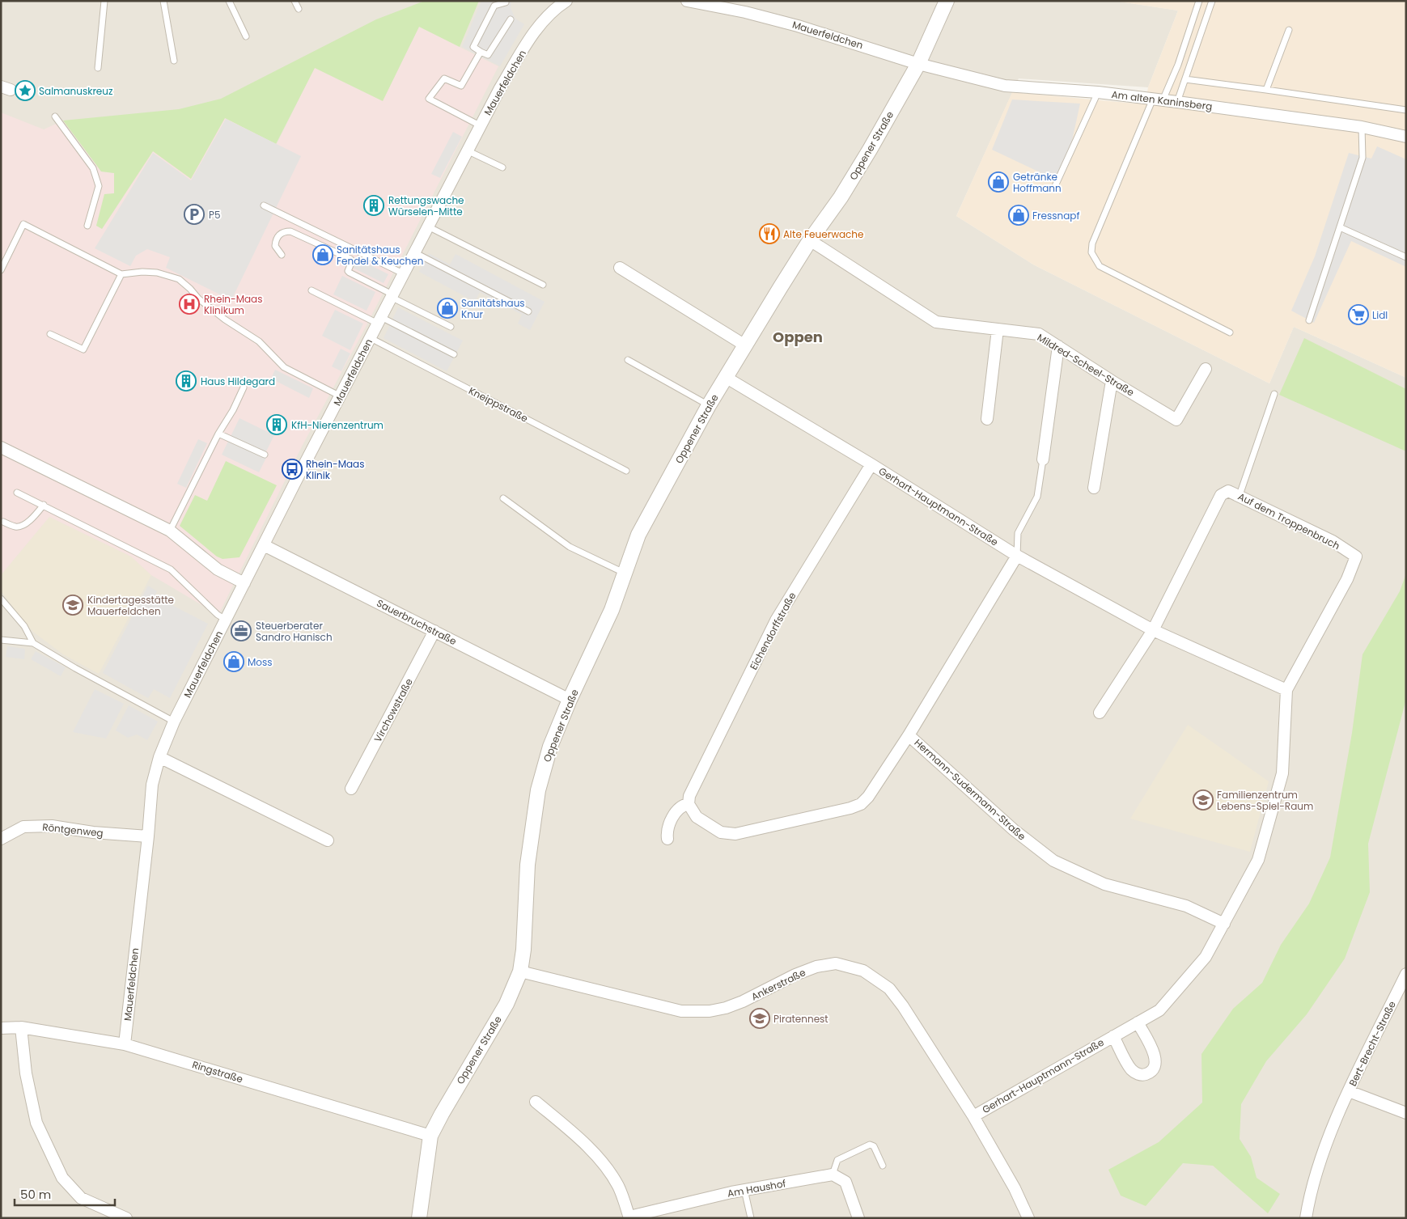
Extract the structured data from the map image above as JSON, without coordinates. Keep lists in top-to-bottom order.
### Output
{
  "streets": {
    "street": [
      "Mauerfeldchen",
      "Am alten Kaninsberg",
      "Oppener Straße",
      "Mildred-Scheel-Straße",
      "Gerhart-Hauptmann-Straße",
      "Auf dem Troppenbruch",
      "Sauerbruchstraße",
      "Eichendorffstraße",
      "Virchowstraße",
      "Hermann-Sudermann-Straße",
      "Röntgenweg",
      "Ankerstraße",
      "Bert-Brecht-Straße",
      "Ringstraße",
      "Am Haushof"
    ],
    "lane": ["Kneippstraße"]
  },
  "crossings": [
    ["Mauerfeldchen", "Am alten Kaninsberg"],
    ["Mauerfeldchen", "Oppener Straße"],
    ["Mauerfeldchen", "Kneippstraße"],
    ["Mauerfeldchen", "Sauerbruchstraße"],
    ["Mauerfeldchen", "Röntgenweg"],
    ["Mauerfeldchen", "Ringstraße"],
    ["Am alten Kaninsberg", "Oppener Straße"],
    ["Oppener Straße", "Mildred-Scheel-Straße"],
    ["Oppener Straße", "Gerhart-Hauptmann-Straße"],
    ["Oppener Straße", "Sauerbruchstraße"],
    ["Oppener Straße", "Ankerstraße"],
    ["Oppener Straße", "Ringstraße"],
    ["Gerhart-Hauptmann-Straße", "Auf dem Troppenbruch"],
    ["Gerhart-Hauptmann-Straße", "Eichendorffstraße"],
    ["Gerhart-Hauptmann-Straße", "Hermann-Sudermann-Straße"],
    ["Gerhart-Hauptmann-Straße", "Ankerstraße"],
    ["Sauerbruchstraße", "Virchowstraße"]
  ],
  "districts": ["Oppen"],
  "places": {
    "place": ["Salmanuskreuz"],
    "shop": [
      "Getränke Hoffmann",
      "Fressnapf",
      "Sanitätshaus Fendel & Keuchen",
      "Sanitätshaus Knur",
      "Moss"
    ],
    "building": ["Rettungswache Würselen-Mitte", "Haus Hildegard", "KfH-Nierenzentrum"],
    "parking": ["P5"],
    "restaurant": ["Alte Feuerwache"],
    "hospital": ["Rhein-Maas Klinikum"],
    "supermarket": ["Lidl"],
    "bus stop": ["Rhein-Maas Klinik"],
    "school or university": ["Kindertagesstätte Mauerfeldchen", "Familienzentrum Lebens-Spiel-Raum", "Piratennest"],
    "office": ["Steuerberater Sandro Hanisch"]
  },
  "scale_bar": "50 m"
}
